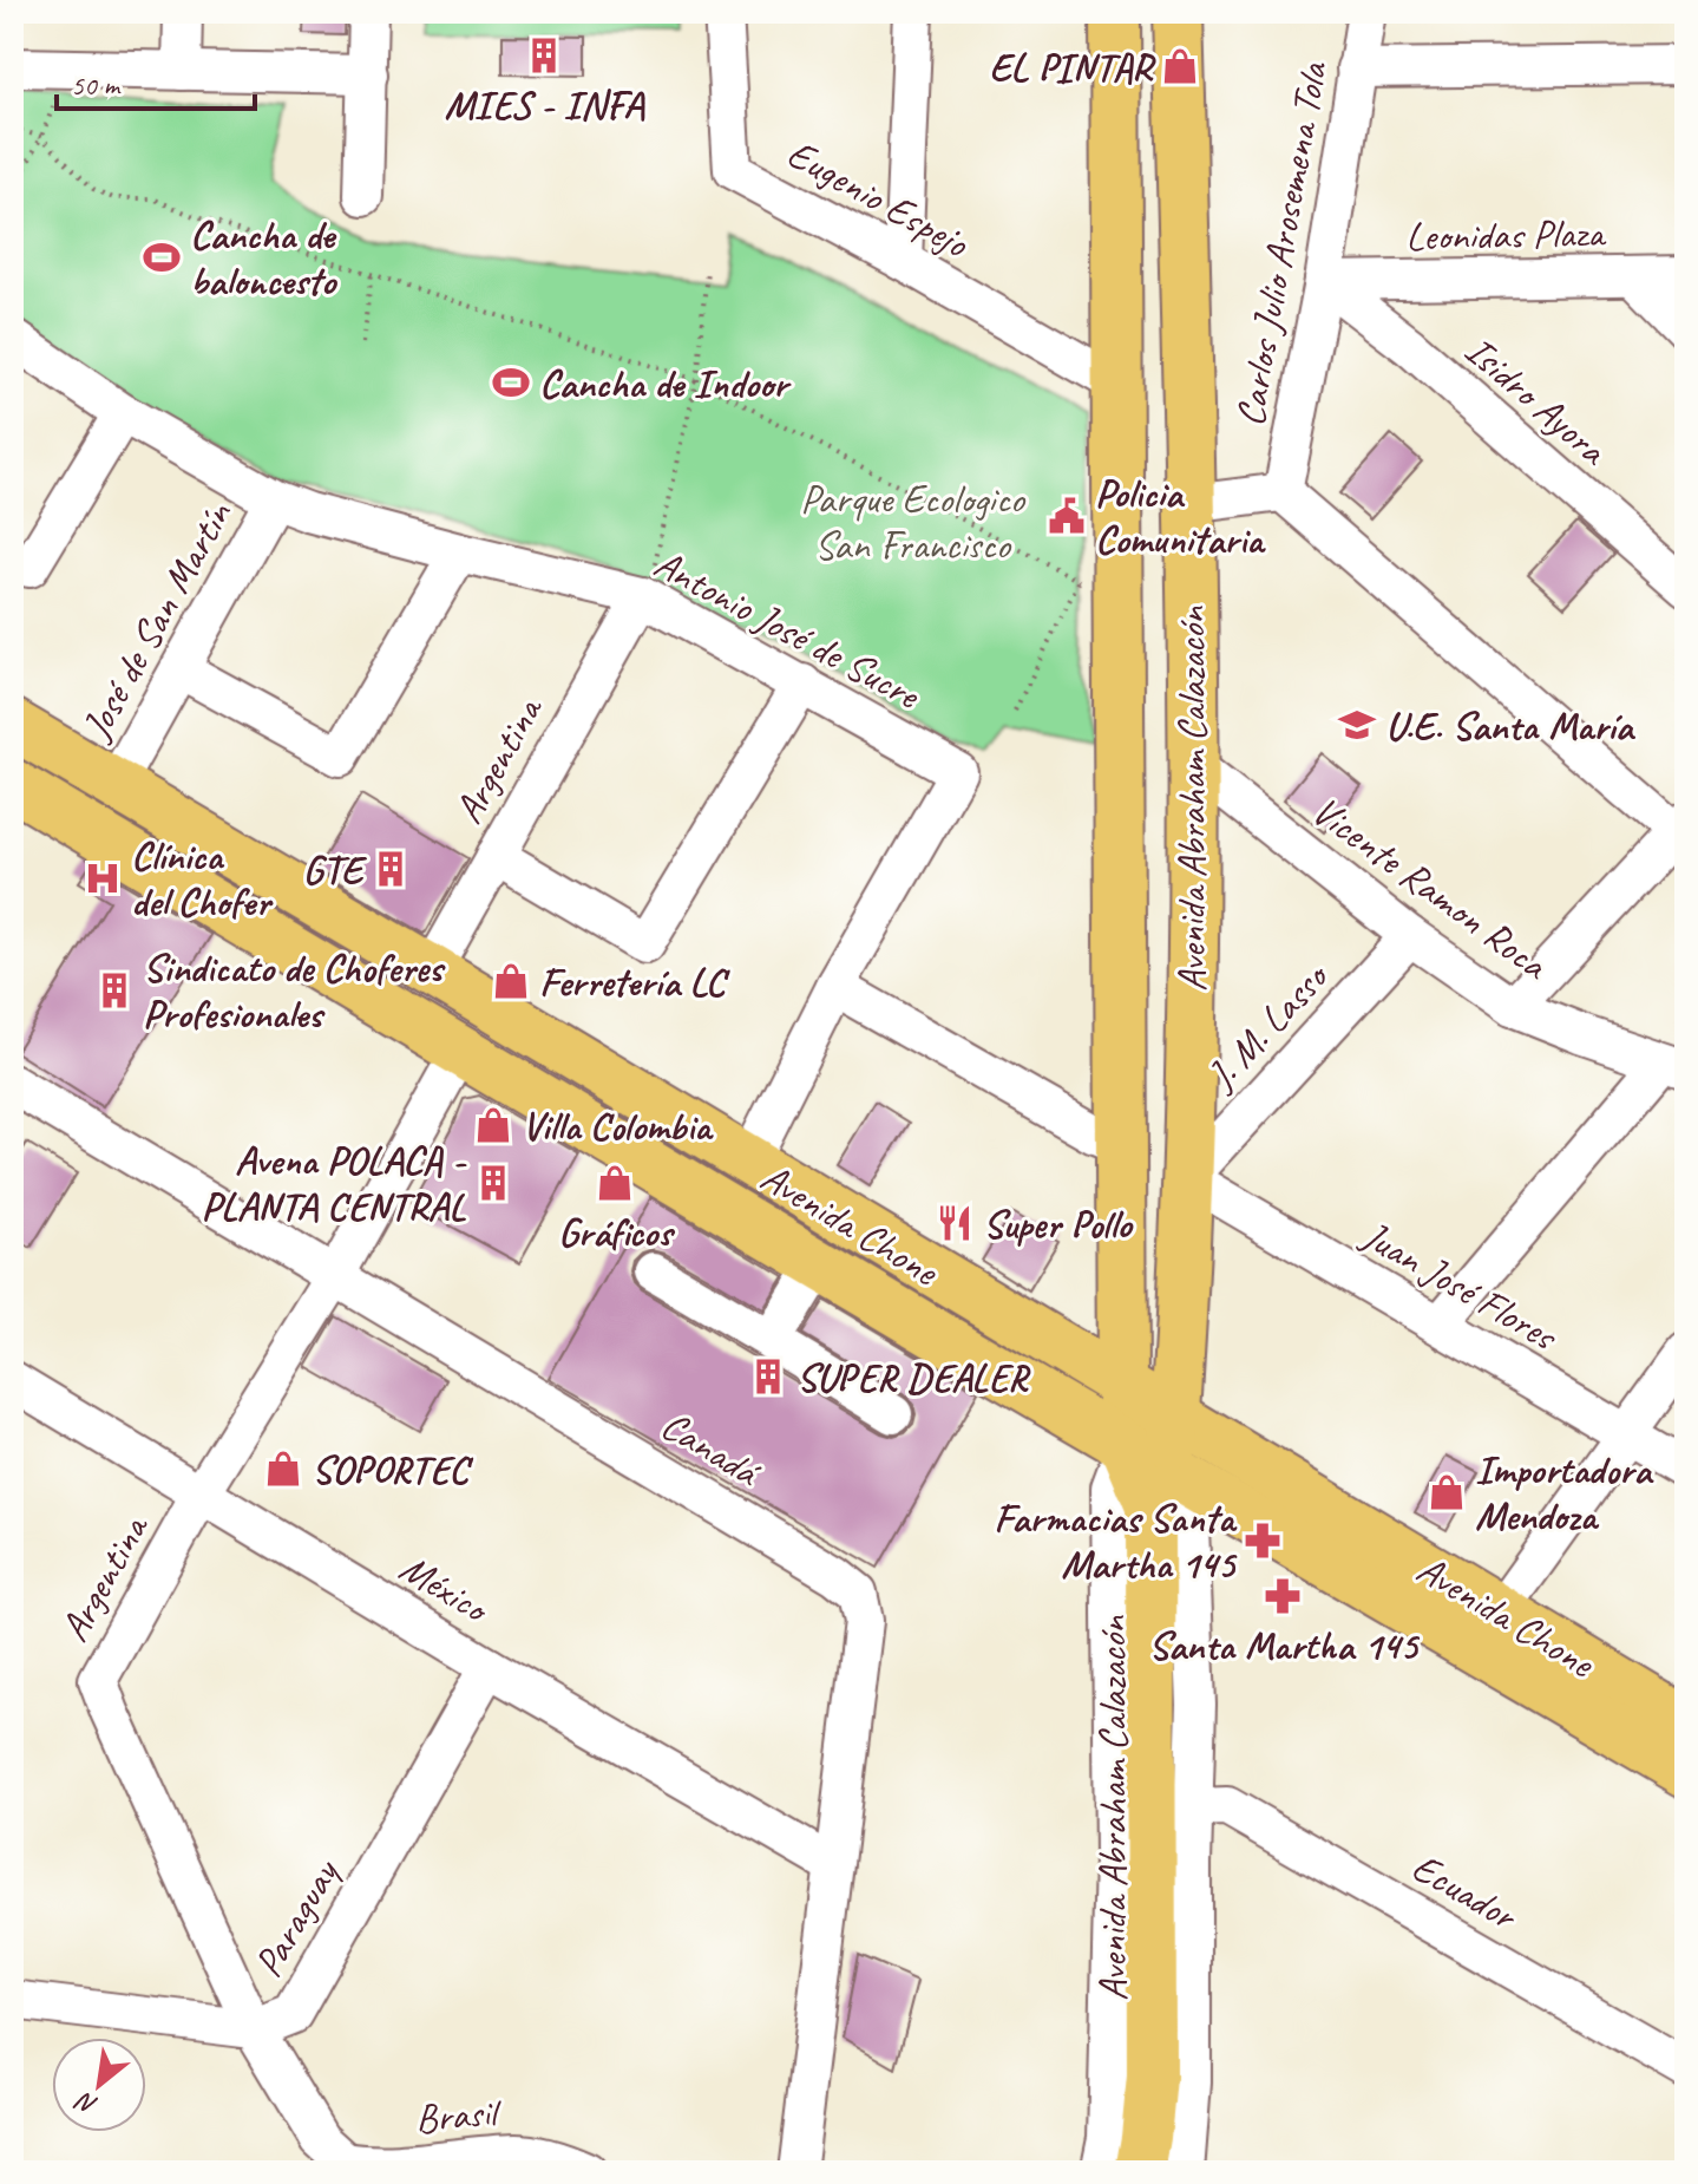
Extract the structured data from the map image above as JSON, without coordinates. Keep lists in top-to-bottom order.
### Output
{
  "streets": {
    "main road": ["Avenida Abraham Calazacón", "Avenida Chone"],
    "street": [
      "Eugenio Espejo",
      "Leonidas Plaza",
      "Carlos Julio Arosemena Tola",
      "Isidro Ayora",
      "José de San Martín",
      "Antonio José de Sucre",
      "Argentina",
      "Vicente Ramon Roca",
      "J. M. Lasso",
      "Juan José Flores",
      "Canadá",
      "México",
      "Ecuador",
      "Paraguay",
      "Brasil"
    ]
  },
  "crossings": [
    ["Eugenio Espejo", "Avenida Abraham Calazacón"],
    ["Leonidas Plaza", "Carlos Julio Arosemena Tola"],
    ["Leonidas Plaza", "Isidro Ayora"],
    ["Carlos Julio Arosemena Tola", "Isidro Ayora"],
    ["José de San Martín", "Antonio José de Sucre"],
    ["José de San Martín", "Avenida Chone"],
    ["Antonio José de Sucre", "Argentina"],
    ["Antonio José de Sucre", "Avenida Chone"],
    ["Argentina", "Avenida Chone"],
    ["Argentina", "Canadá"],
    ["Argentina", "México"],
    ["Argentina", "Paraguay"],
    ["Argentina", "Brasil"],
    ["Avenida Abraham Calazacón", "Vicente Ramon Roca"],
    ["Avenida Abraham Calazacón", "J. M. Lasso"],
    ["Avenida Abraham Calazacón", "Avenida Chone"],
    ["Avenida Abraham Calazacón", "Juan José Flores"],
    ["Avenida Abraham Calazacón", "Ecuador"],
    ["Vicente Ramon Roca", "J. M. Lasso"],
    ["J. M. Lasso", "Juan José Flores"],
    ["Canadá", "México"],
    ["México", "Paraguay"]
  ],
  "parks": ["Parque Ecologico San Francisco"],
  "places": {
    "building": [
      "MIES - INFA",
      "GTE",
      "Sindicato de Choferes Profesionales",
      "Avena POLACA - PLANTA CENTRAL",
      "SUPER DEALER"
    ],
    "shop": [
      "EL PINTAR",
      "Ferretería LC",
      "Villa Colombia",
      "Gráficos",
      "SOPORTEC",
      "Importadora Mendoza"
    ],
    "sports": ["Cancha de baloncesto", "Cancha de Indoor"],
    "public building": ["Policia Comunitaria"],
    "school or university": ["U.E. Santa María"],
    "hospital": ["Clínica del Chofer"],
    "restaurant": ["Super Pollo"],
    "pharmacy": ["Farmacias Santa Martha 145", "Santa Martha 145"]
  },
  "scale_bar": "50 m",
  "north": "bottom left"
}
